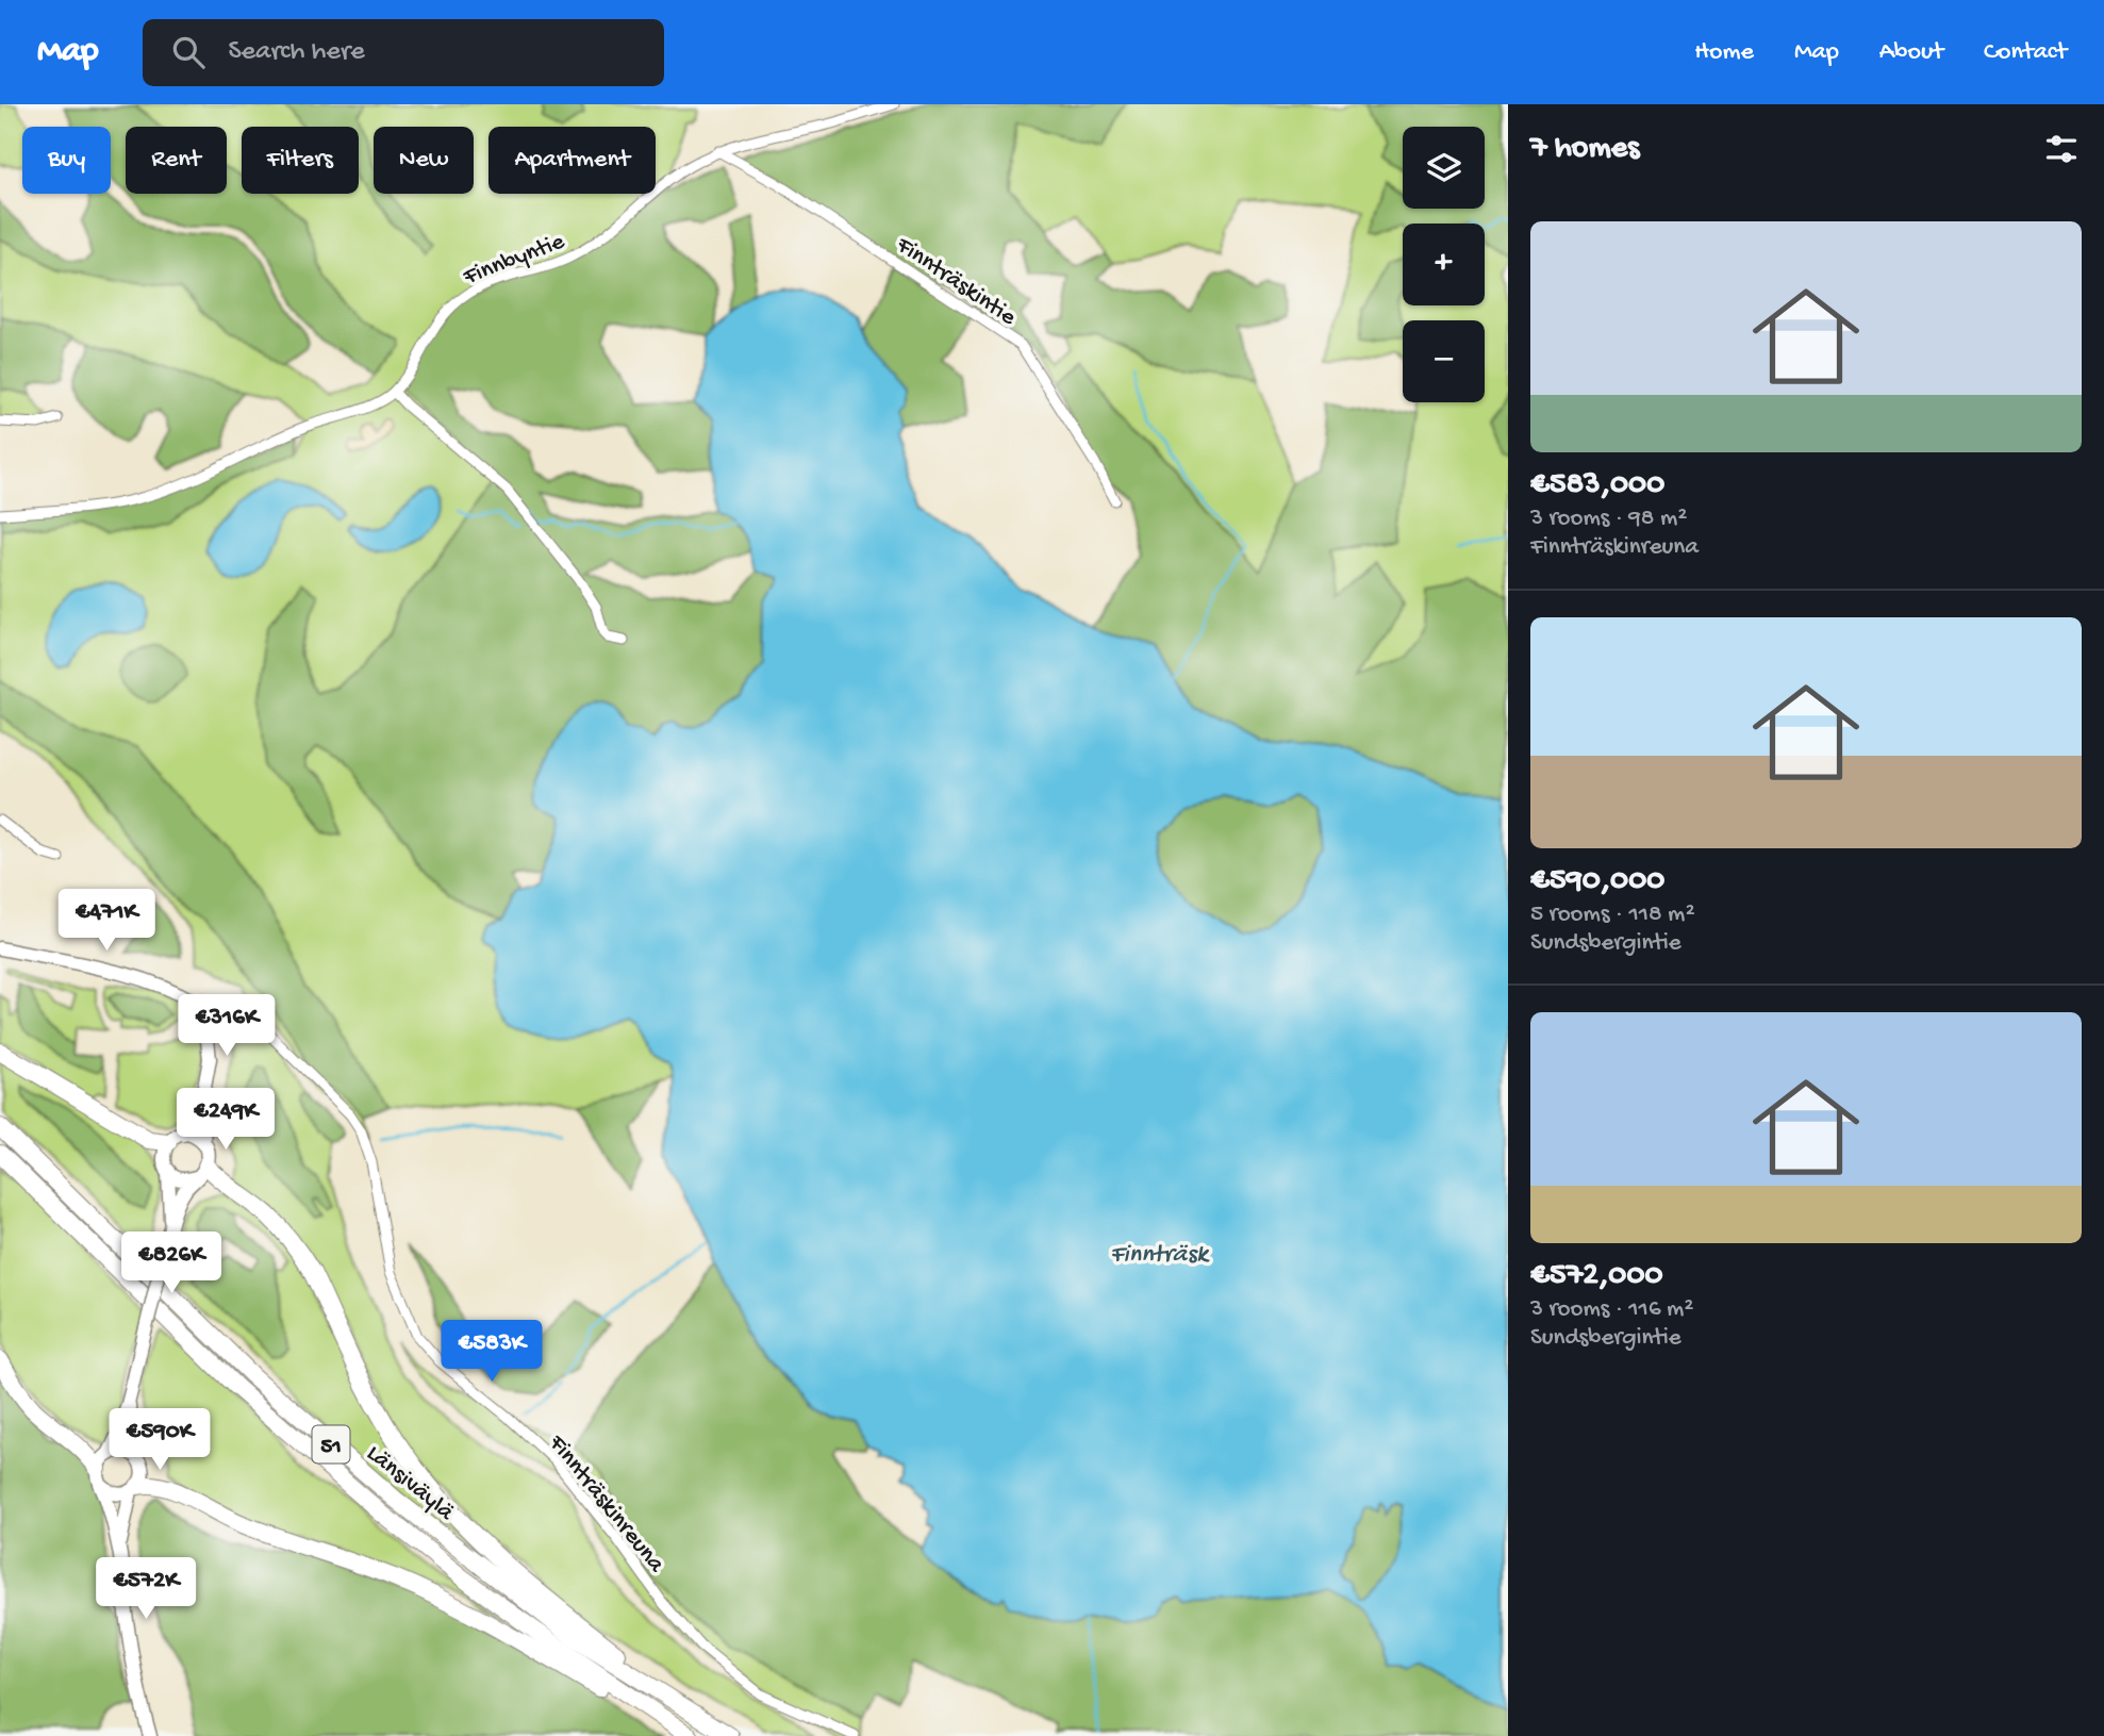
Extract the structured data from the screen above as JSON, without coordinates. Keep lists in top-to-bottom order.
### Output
{
  "streets": {
    "highway": ["51", "Länsiväylä"],
    "street": ["Finnbyntie", "Finnträskintie", "Finnträskinreuna"]
  },
  "crossings": [
    ["Finnbyntie", "Finnträskintie"]
  ],
  "water": ["Finnträsk"],
  "page": {
    "header": "Map",
    "search": "Search here",
    "nav": [
      "Home",
      "Map",
      "About",
      "Contact"
    ],
    "heading": "7 homes",
    "map_buttons": ["+", "−"],
    "chip": [
      "Buy",
      "Rent",
      "Filters",
      "New",
      "Apartment"
    ],
    "list": [
      {
        "name": "€583,000",
        "note": "3 rooms · 98 m² · Finnträskinreuna"
      },
      {
        "name": "€590,000",
        "note": "5 rooms · 118 m² · Sundsbergintie"
      },
      {
        "name": "€572,000",
        "note": "3 rooms · 116 m² · Sundsbergintie"
      }
    ],
    "price": [
      "€471K",
      "€316K",
      "€249K",
      "€826K",
      "€583K",
      "€590K",
      "€572K"
    ]
  }
}
